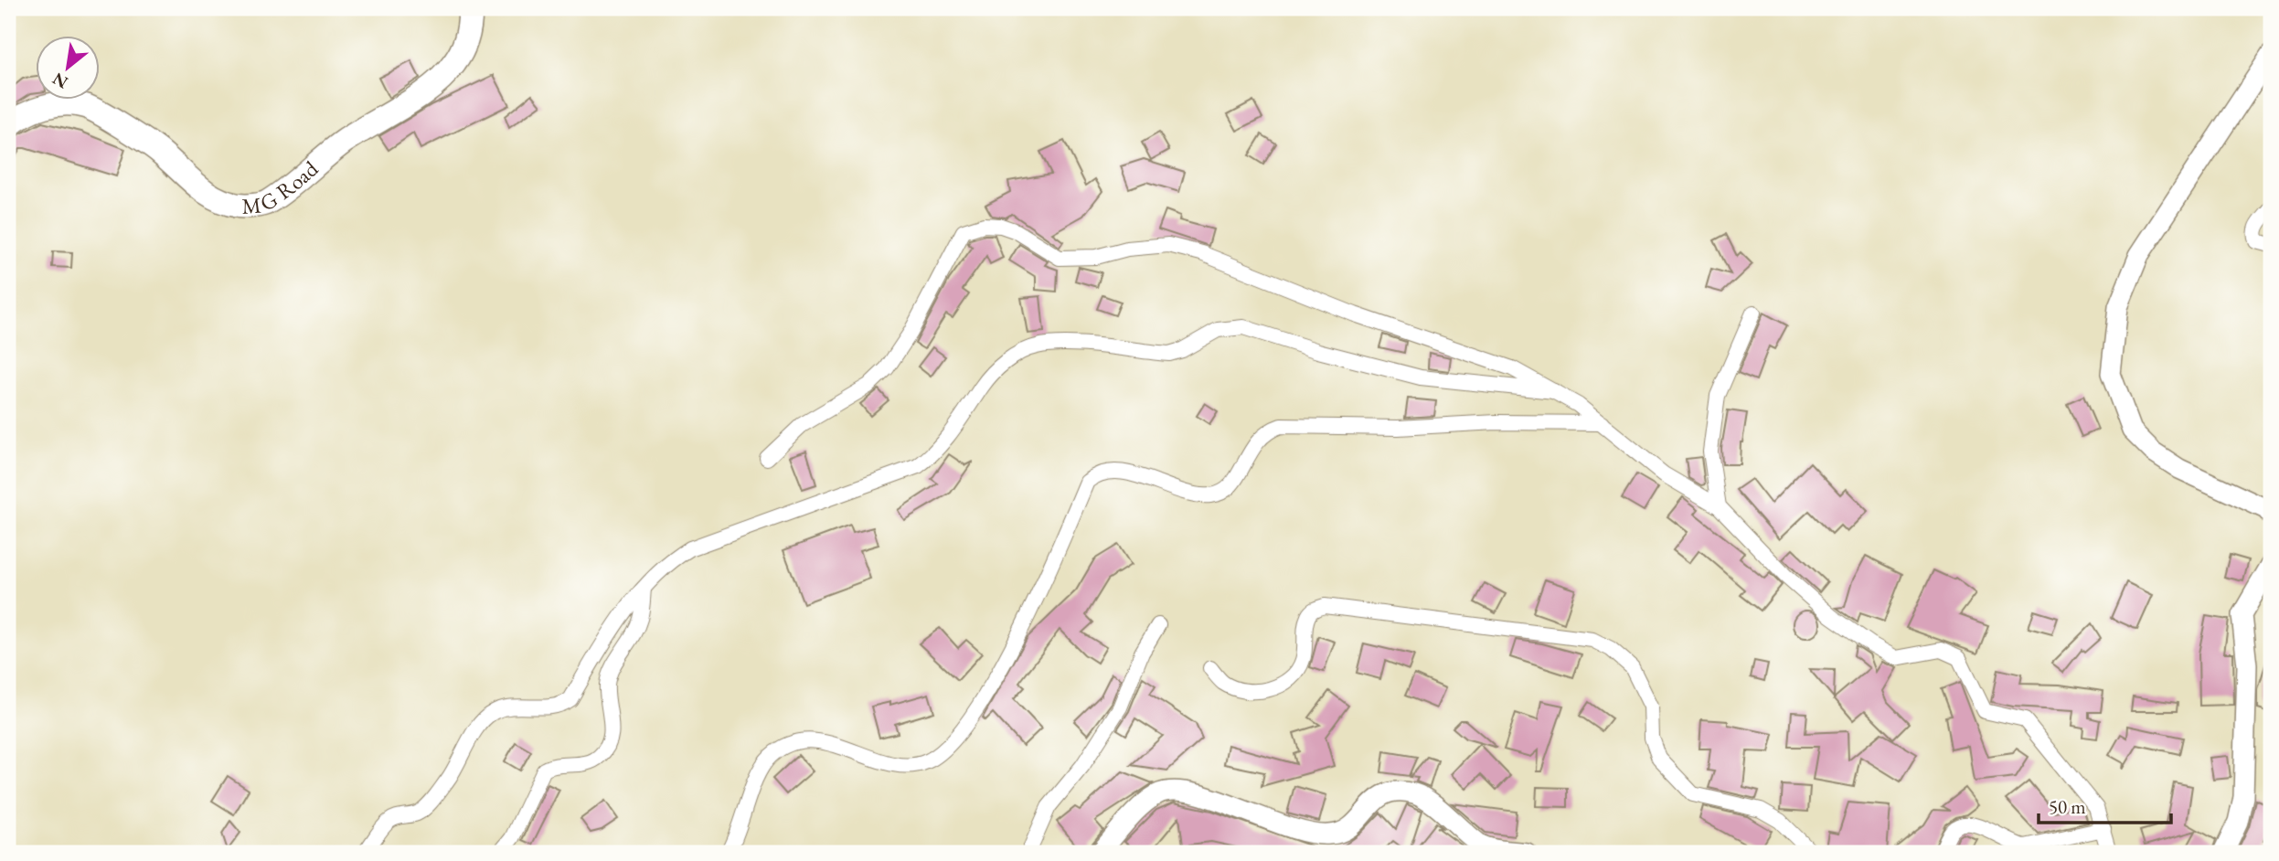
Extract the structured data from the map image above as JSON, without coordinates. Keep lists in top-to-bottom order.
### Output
{
  "streets": {
    "main road": ["MG Road"]
  },
  "scale_bar": "50 m",
  "north": "bottom left"
}
